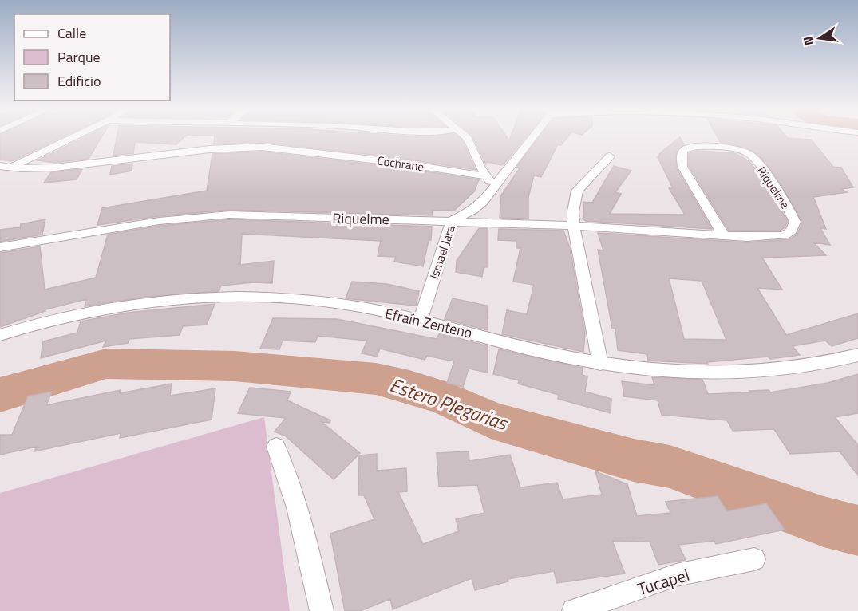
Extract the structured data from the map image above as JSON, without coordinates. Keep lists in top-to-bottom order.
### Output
{
  "streets": {
    "street": [
      "Cochrane",
      "Riquelme",
      "Ismael Jara",
      "Efraín Zenteno",
      "Tucapel"
    ]
  },
  "crossings": [
    ["Riquelme", "Ismael Jara"],
    ["Ismael Jara", "Efraín Zenteno"]
  ],
  "water": ["Estero Plegarias"],
  "legend": ["Calle", "Parque", "Edificio"],
  "north": "left"
}
